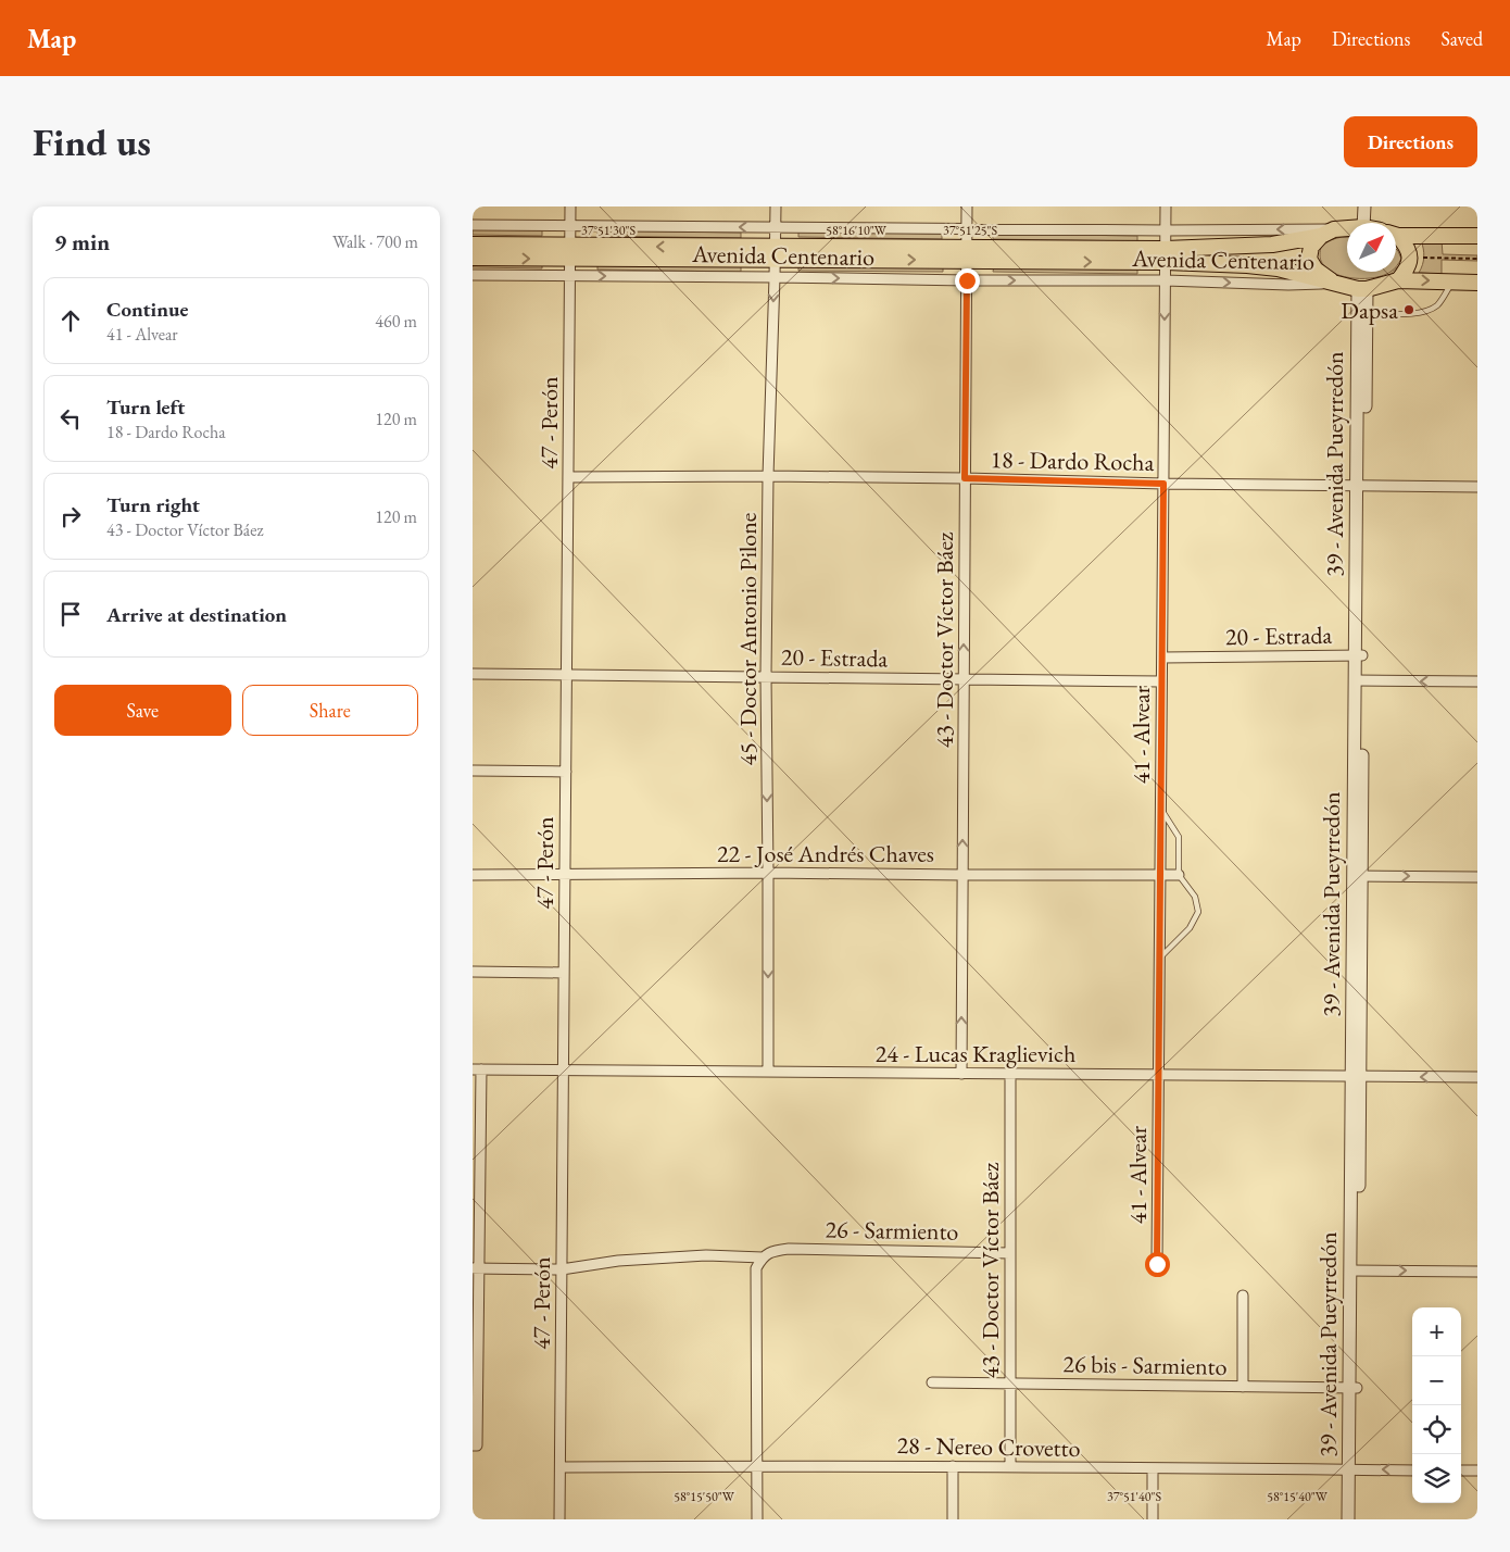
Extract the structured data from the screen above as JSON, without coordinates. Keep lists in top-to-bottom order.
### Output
{
  "streets": {
    "main road": ["Avenida Centenario"],
    "street": [
      "47 - Perón",
      "18 - Dardo Rocha",
      "39 - Avenida Pueyrredón",
      "20 - Estrada",
      "45 - Doctor Antonio Pilone",
      "43 - Doctor Víctor Báez",
      "41 - Alvear",
      "22 - José Andrés Chaves",
      "24 - Lucas Kraglievich",
      "26 - Sarmiento",
      "26 bis - Sarmiento",
      "28 - Nereo Crovetto"
    ]
  },
  "crossings": [
    ["Avenida Centenario", "47 - Perón"],
    ["Avenida Centenario", "45 - Doctor Antonio Pilone"],
    ["Avenida Centenario", "43 - Doctor Víctor Báez"],
    ["Avenida Centenario", "41 - Alvear"],
    ["47 - Perón", "18 - Dardo Rocha"],
    ["47 - Perón", "20 - Estrada"],
    ["47 - Perón", "22 - José Andrés Chaves"],
    ["47 - Perón", "24 - Lucas Kraglievich"],
    ["47 - Perón", "28 - Nereo Crovetto"],
    ["18 - Dardo Rocha", "39 - Avenida Pueyrredón"],
    ["18 - Dardo Rocha", "45 - Doctor Antonio Pilone"],
    ["18 - Dardo Rocha", "43 - Doctor Víctor Báez"],
    ["18 - Dardo Rocha", "41 - Alvear"],
    ["39 - Avenida Pueyrredón", "20 - Estrada"],
    ["39 - Avenida Pueyrredón", "24 - Lucas Kraglievich"],
    ["39 - Avenida Pueyrredón", "26 bis - Sarmiento"],
    ["39 - Avenida Pueyrredón", "28 - Nereo Crovetto"],
    ["20 - Estrada", "45 - Doctor Antonio Pilone"],
    ["20 - Estrada", "43 - Doctor Víctor Báez"],
    ["20 - Estrada", "41 - Alvear"],
    ["45 - Doctor Antonio Pilone", "22 - José Andrés Chaves"],
    ["45 - Doctor Antonio Pilone", "24 - Lucas Kraglievich"],
    ["43 - Doctor Víctor Báez", "22 - José Andrés Chaves"],
    ["43 - Doctor Víctor Báez", "24 - Lucas Kraglievich"],
    ["43 - Doctor Víctor Báez", "26 - Sarmiento"],
    ["43 - Doctor Víctor Báez", "26 bis - Sarmiento"],
    ["43 - Doctor Víctor Báez", "28 - Nereo Crovetto"],
    ["41 - Alvear", "22 - José Andrés Chaves"],
    ["41 - Alvear", "24 - Lucas Kraglievich"]
  ],
  "one_way": ["45 - Doctor Antonio Pilone", "43 - Doctor Víctor Báez"],
  "places": ["Dapsa"],
  "north": "top right",
  "page": {
    "header": "Map",
    "nav": ["Map", "Directions", "Saved"],
    "buttons": [
      "Directions",
      ["Save", "Share"]
    ],
    "title": "Find us",
    "heading": ["9 min", "Walk · 700 m"],
    "list": [
      ["Continue", "41 - Alvear", "460 m"],
      ["Turn left", "18 - Dardo Rocha", "120 m"],
      ["Turn right", "43 - Doctor Víctor Báez", "120 m"],
      "Arrive at destination"
    ],
    "map_buttons": ["+", "−"]
  },
  "coordinates": [
    "58°16'10\"W",
    "37°51'30\"S",
    "37°51'25\"S",
    "37°51'40\"S",
    "58°15'50\"W",
    "58°15'40\"W"
  ]
}
